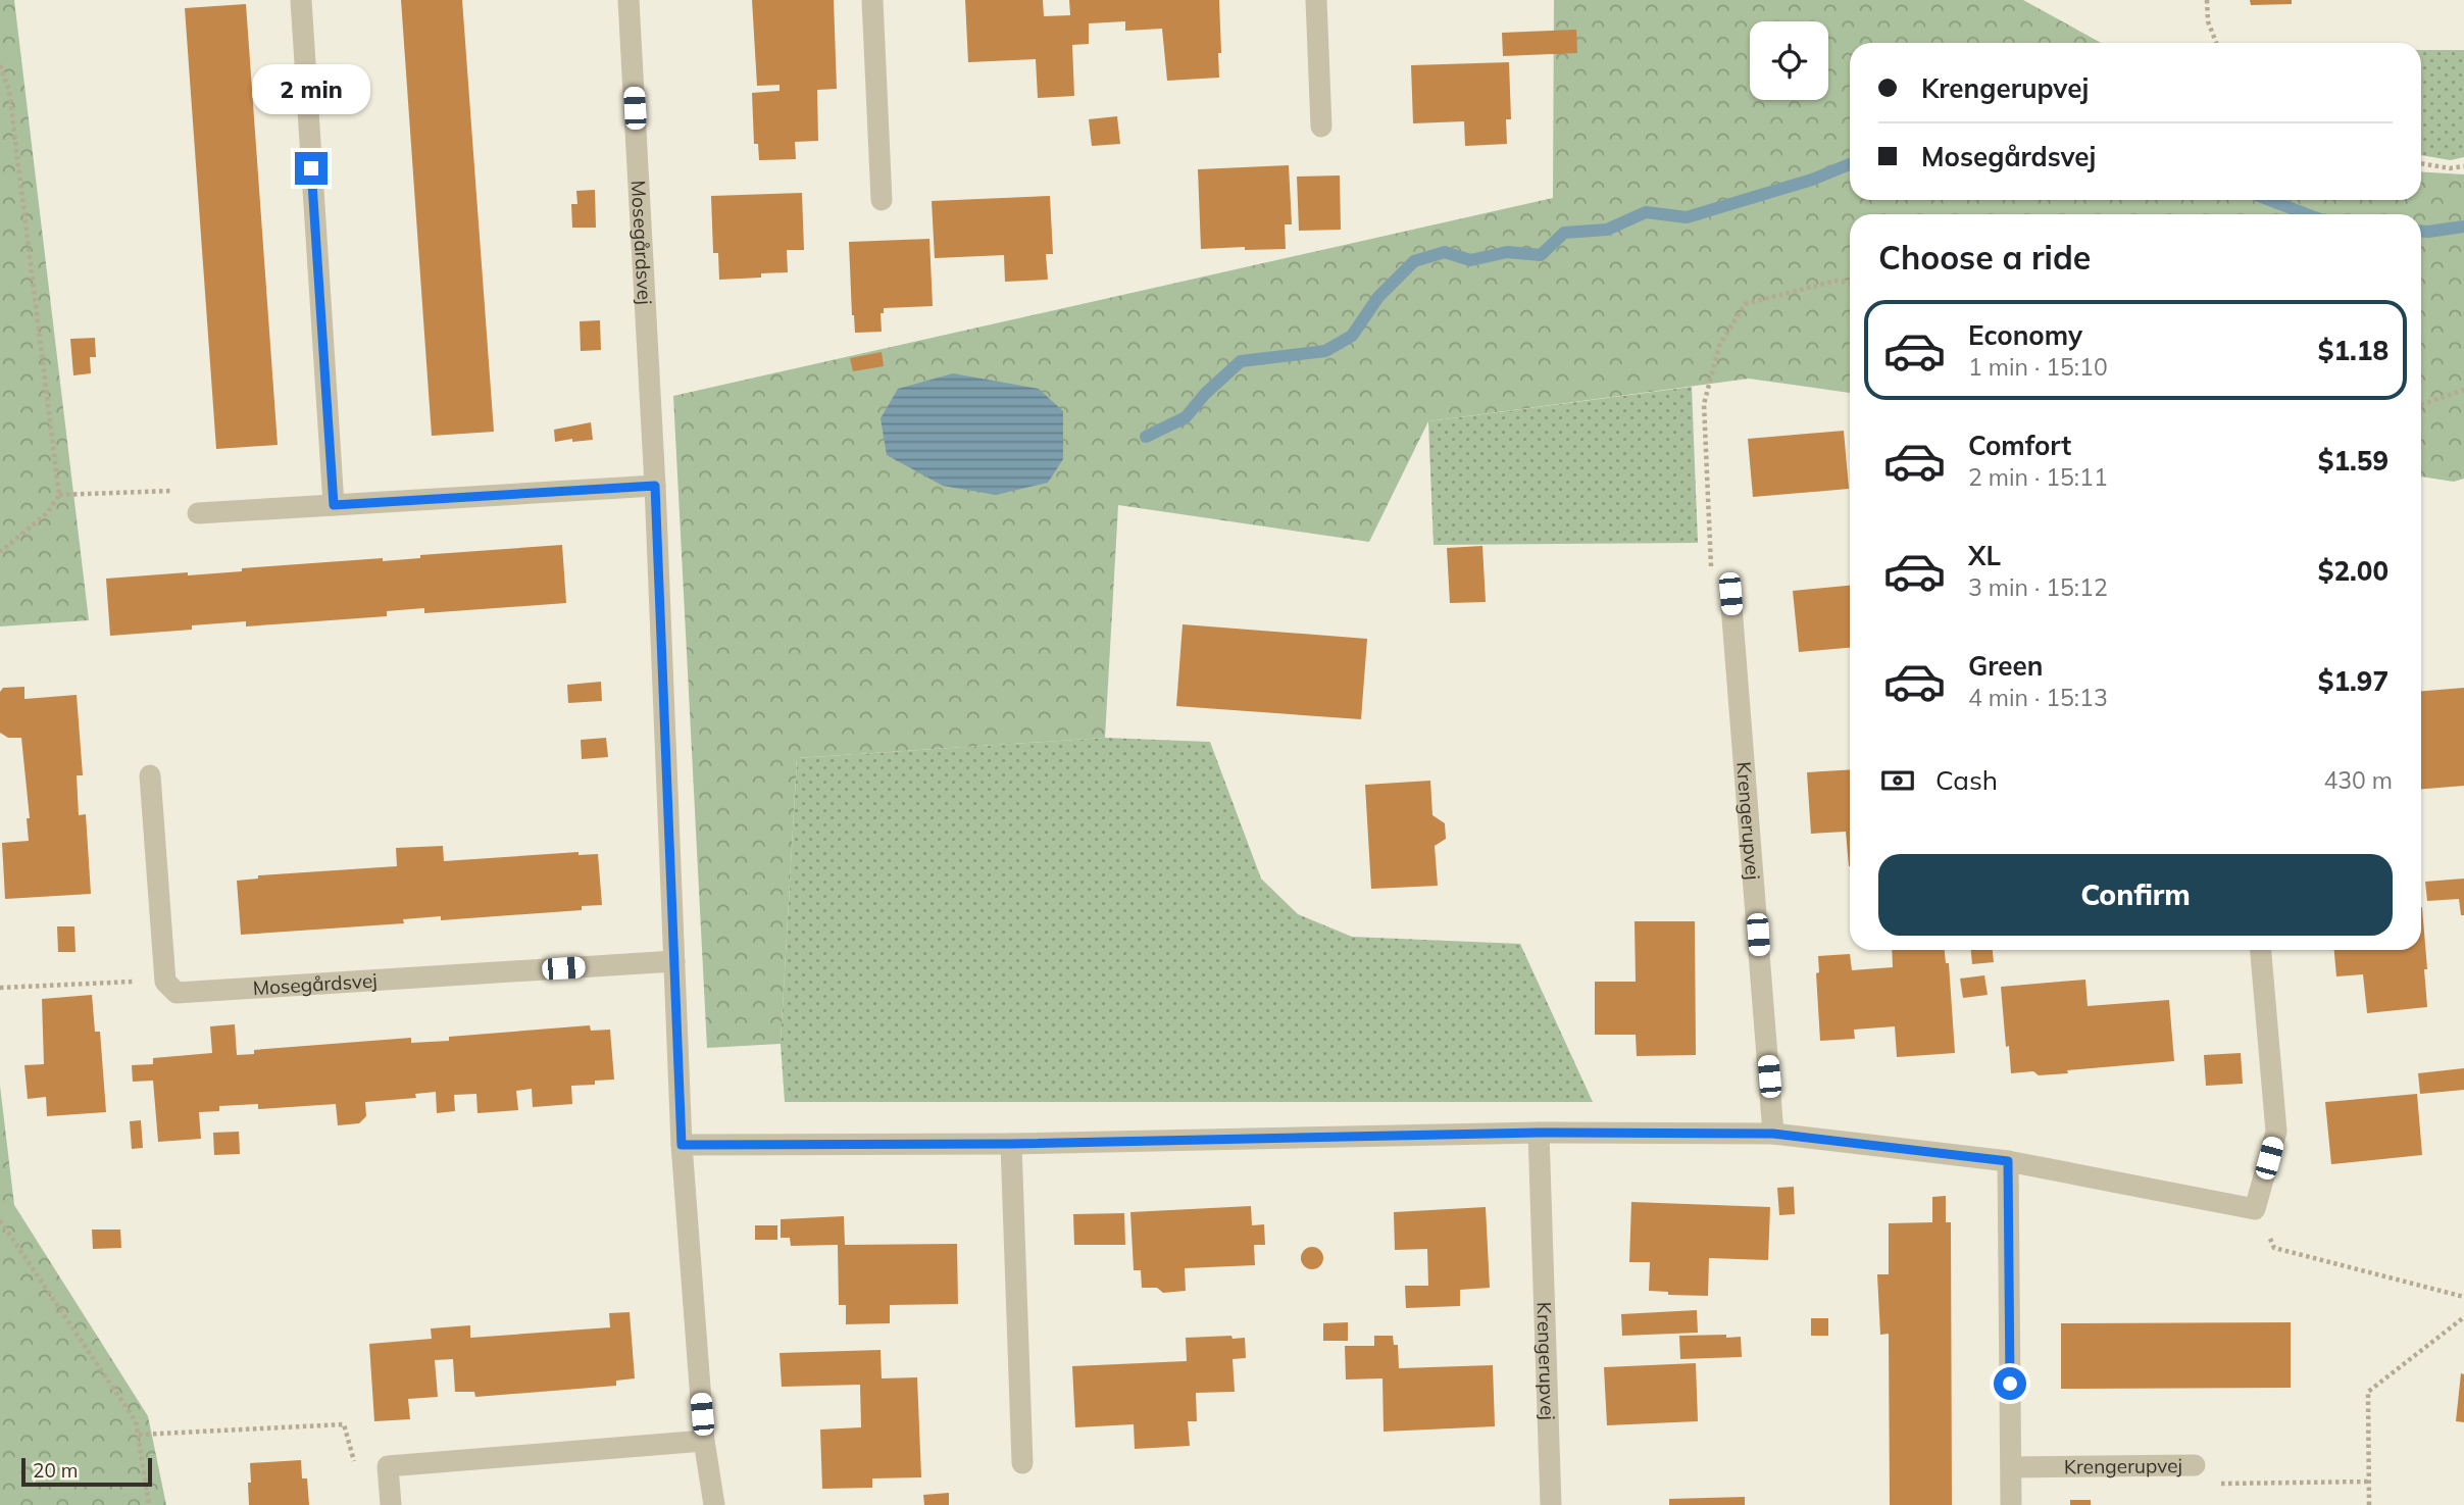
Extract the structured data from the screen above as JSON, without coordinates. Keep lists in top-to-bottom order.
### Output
{
  "streets": {
    "street": ["Mosegårdsvej", "Krengerupvej"]
  },
  "scale_bar": "20 m",
  "page": {
    "banner": ["Krengerupvej", "Mosegårdsvej"],
    "bubble": "2 min",
    "heading": "Choose a ride",
    "list": [
      {
        "name": "Economy",
        "note": "1 min · 15:10",
        "value": "$1.18"
      },
      {
        "name": "Comfort",
        "note": "2 min · 15:11",
        "value": "$1.59"
      },
      {
        "name": "XL",
        "note": "3 min · 15:12",
        "value": "$2.00"
      },
      {
        "name": "Green",
        "note": "4 min · 15:13",
        "value": "$1.97"
      }
    ],
    "pay": ["Cash", "430 m"],
    "buttons": "Confirm",
    "scale": "20 m"
  }
}
